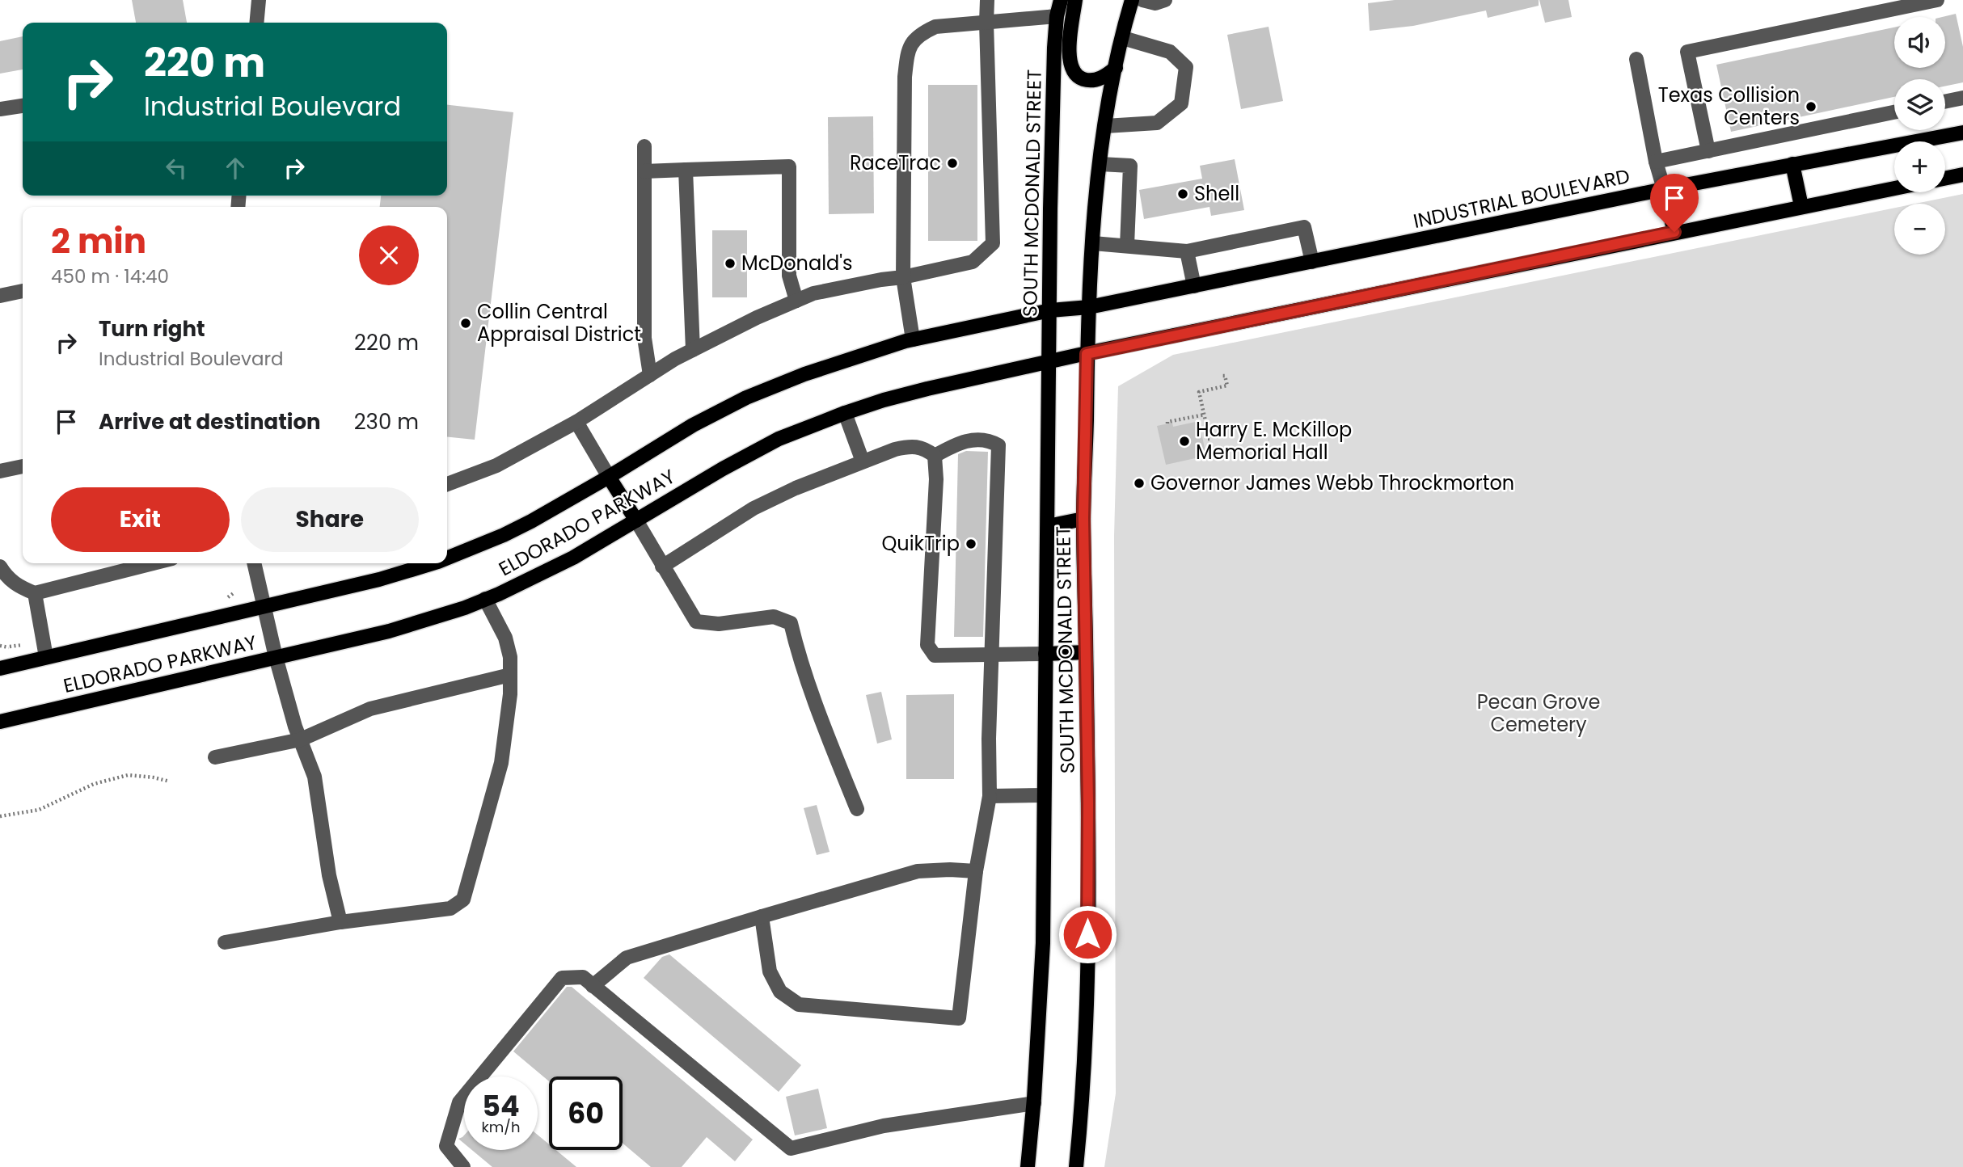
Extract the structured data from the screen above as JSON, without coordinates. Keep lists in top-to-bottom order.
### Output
{
  "streets": {
    "main road": ["SOUTH MCDONALD STREET", "INDUSTRIAL BOULEVARD", "ELDORADO PARKWAY"]
  },
  "crossings": [
    ["SOUTH MCDONALD STREET", "INDUSTRIAL BOULEVARD"],
    ["SOUTH MCDONALD STREET", "ELDORADO PARKWAY"],
    ["INDUSTRIAL BOULEVARD", "ELDORADO PARKWAY"]
  ],
  "parks": ["Pecan Grove Cemetery"],
  "places": [
    "Texas Collision Centers",
    "RaceTrac",
    "Shell",
    "McDonald's",
    "Collin Central Appraisal District",
    "Harry E. McKillop Memorial Hall",
    "Governor James Webb Throckmorton",
    "QuikTrip"
  ],
  "page": {
    "map_buttons": ["+", "−"],
    "turn": ["220 m", "Industrial Boulevard"],
    "heading": ["2 min", "450 m · 14:40"],
    "list": [
      {
        "name": "Turn right",
        "note": "Industrial Boulevard",
        "value": "220 m"
      },
      {
        "name": "Arrive at destination",
        "value": "230 m"
      }
    ],
    "buttons": ["Exit", "Share"],
    "speed": "54 km/h",
    "limit": "60"
  }
}
